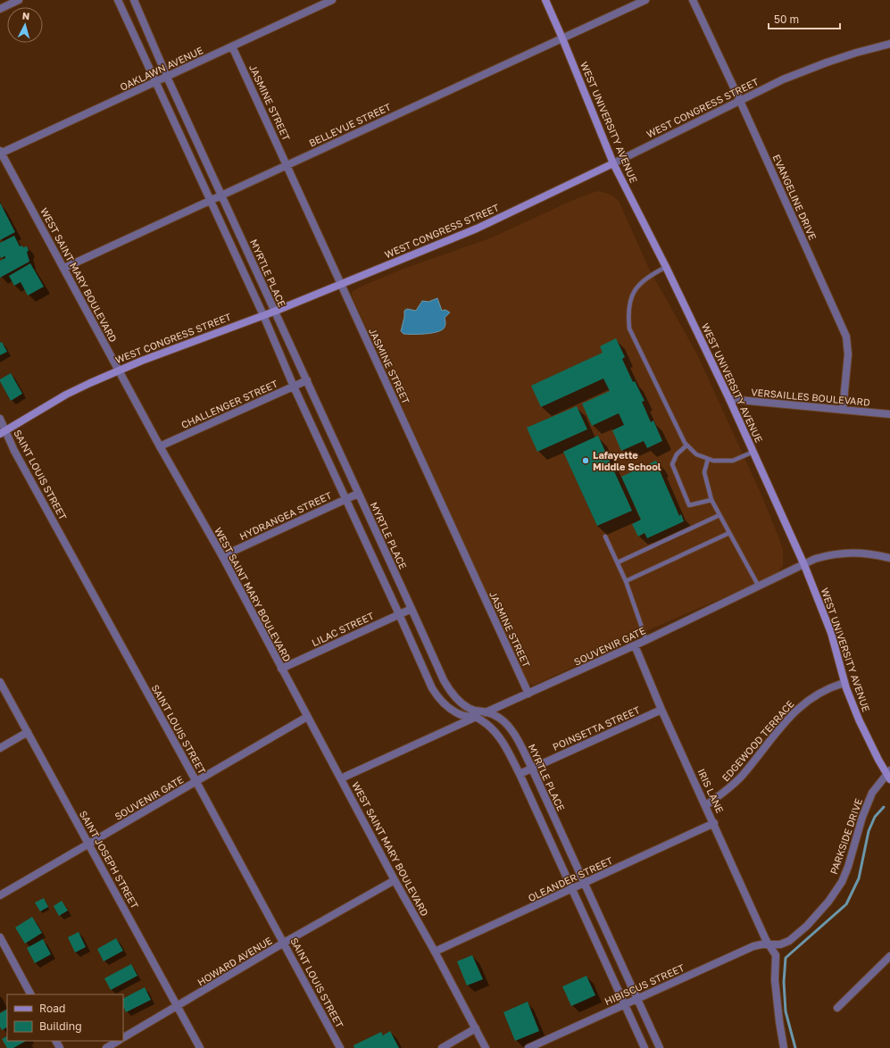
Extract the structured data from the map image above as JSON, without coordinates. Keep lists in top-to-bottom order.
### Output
{
  "streets": {
    "main road": ["WEST CONGRESS STREET", "WEST UNIVERSITY AVENUE"],
    "street": [
      "OAKLAWN AVENUE",
      "JASMINE STREET",
      "BELLEVUE STREET",
      "EVANGELINE DRIVE",
      "MYRTLE PLACE",
      "WEST SAINT MARY BOULEVARD",
      "VERSAILLES BOULEVARD",
      "CHALLENGER STREET",
      "SAINT LOUIS STREET",
      "HYDRANGEA STREET",
      "LILAC STREET",
      "SOUVENIR GATE",
      "POINSETTA STREET",
      "EDGEWOOD TERRACE",
      "IRIS LANE",
      "PARKSIDE DRIVE",
      "SAINT JOSEPH STREET",
      "OLEANDER STREET",
      "HOWARD AVENUE",
      "HIBISCUS STREET"
    ]
  },
  "crossings": [
    ["OAKLAWN AVENUE", "JASMINE STREET"],
    ["OAKLAWN AVENUE", "MYRTLE PLACE"],
    ["OAKLAWN AVENUE", "WEST SAINT MARY BOULEVARD"],
    ["JASMINE STREET", "WEST CONGRESS STREET"],
    ["JASMINE STREET", "BELLEVUE STREET"],
    ["JASMINE STREET", "SOUVENIR GATE"],
    ["WEST CONGRESS STREET", "WEST UNIVERSITY AVENUE"],
    ["WEST CONGRESS STREET", "EVANGELINE DRIVE"],
    ["WEST CONGRESS STREET", "MYRTLE PLACE"],
    ["WEST CONGRESS STREET", "WEST SAINT MARY BOULEVARD"],
    ["WEST CONGRESS STREET", "SAINT LOUIS STREET"],
    ["WEST UNIVERSITY AVENUE", "BELLEVUE STREET"],
    ["WEST UNIVERSITY AVENUE", "VERSAILLES BOULEVARD"],
    ["WEST UNIVERSITY AVENUE", "SOUVENIR GATE"],
    ["WEST UNIVERSITY AVENUE", "EDGEWOOD TERRACE"],
    ["WEST UNIVERSITY AVENUE", "PARKSIDE DRIVE"],
    ["BELLEVUE STREET", "MYRTLE PLACE"],
    ["BELLEVUE STREET", "WEST SAINT MARY BOULEVARD"],
    ["EVANGELINE DRIVE", "VERSAILLES BOULEVARD"],
    ["MYRTLE PLACE", "CHALLENGER STREET"],
    ["MYRTLE PLACE", "HYDRANGEA STREET"],
    ["MYRTLE PLACE", "LILAC STREET"],
    ["MYRTLE PLACE", "SOUVENIR GATE"],
    ["MYRTLE PLACE", "POINSETTA STREET"],
    ["MYRTLE PLACE", "OLEANDER STREET"],
    ["MYRTLE PLACE", "HIBISCUS STREET"],
    ["WEST SAINT MARY BOULEVARD", "CHALLENGER STREET"],
    ["WEST SAINT MARY BOULEVARD", "HYDRANGEA STREET"],
    ["WEST SAINT MARY BOULEVARD", "LILAC STREET"],
    ["WEST SAINT MARY BOULEVARD", "SOUVENIR GATE"],
    ["WEST SAINT MARY BOULEVARD", "OLEANDER STREET"],
    ["WEST SAINT MARY BOULEVARD", "HOWARD AVENUE"],
    ["SAINT LOUIS STREET", "SOUVENIR GATE"],
    ["SAINT LOUIS STREET", "HOWARD AVENUE"],
    ["SOUVENIR GATE", "IRIS LANE"],
    ["SOUVENIR GATE", "SAINT JOSEPH STREET"],
    ["POINSETTA STREET", "IRIS LANE"],
    ["EDGEWOOD TERRACE", "IRIS LANE"],
    ["IRIS LANE", "PARKSIDE DRIVE"],
    ["IRIS LANE", "OLEANDER STREET"],
    ["IRIS LANE", "HIBISCUS STREET"],
    ["PARKSIDE DRIVE", "HIBISCUS STREET"],
    ["SAINT JOSEPH STREET", "HOWARD AVENUE"]
  ],
  "places": ["Lafayette Middle School"],
  "legend": ["Road", "Building"],
  "scale_bar": "50 m",
  "north": "top"
}
